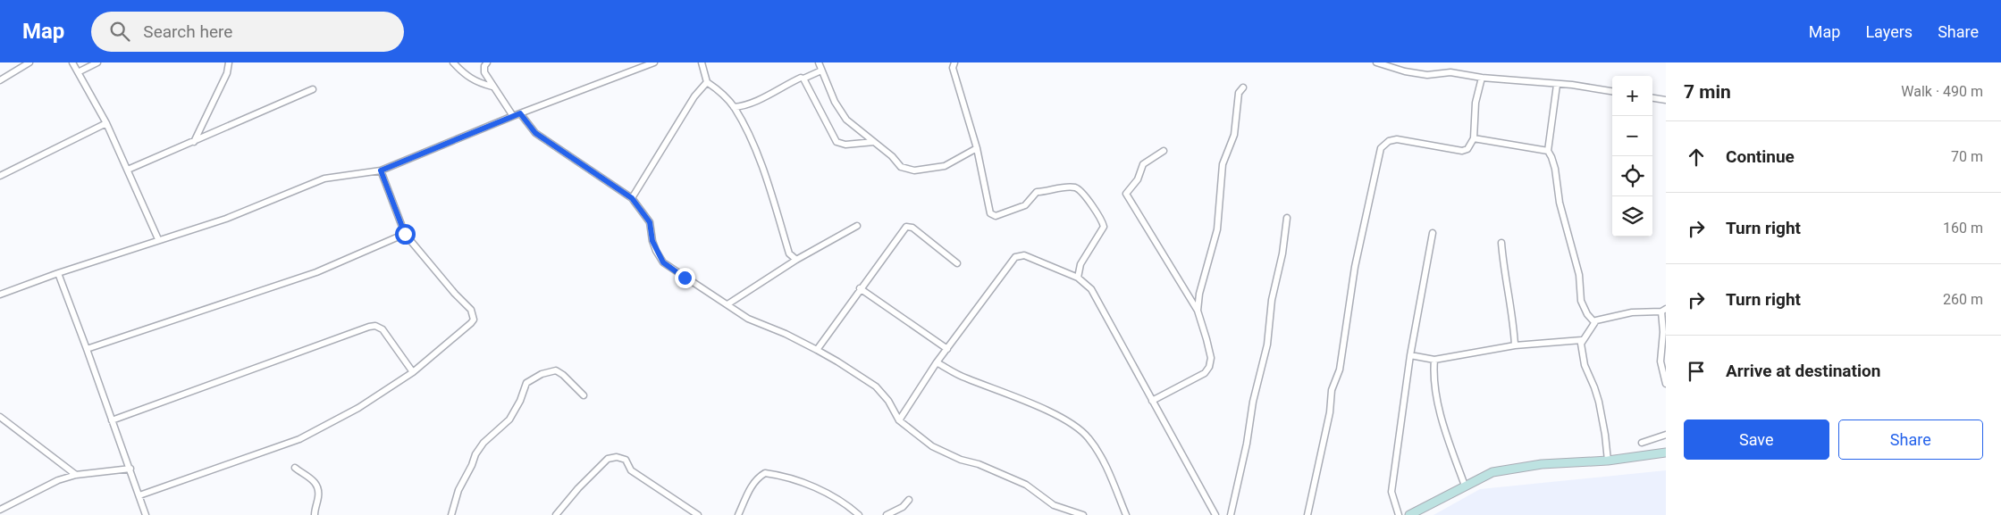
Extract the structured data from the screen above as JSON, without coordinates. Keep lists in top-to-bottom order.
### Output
{
  "page": {
    "header": "Map",
    "search": "Search here",
    "nav": ["Map", "Layers", "Share"],
    "heading": ["7 min", "Walk · 490 m"],
    "map_buttons": ["+", "−"],
    "list": [
      ["Continue", "70 m"],
      ["Turn right", "160 m"],
      ["Turn right", "260 m"],
      "Arrive at destination"
    ],
    "buttons": ["Save", "Share"]
  }
}
